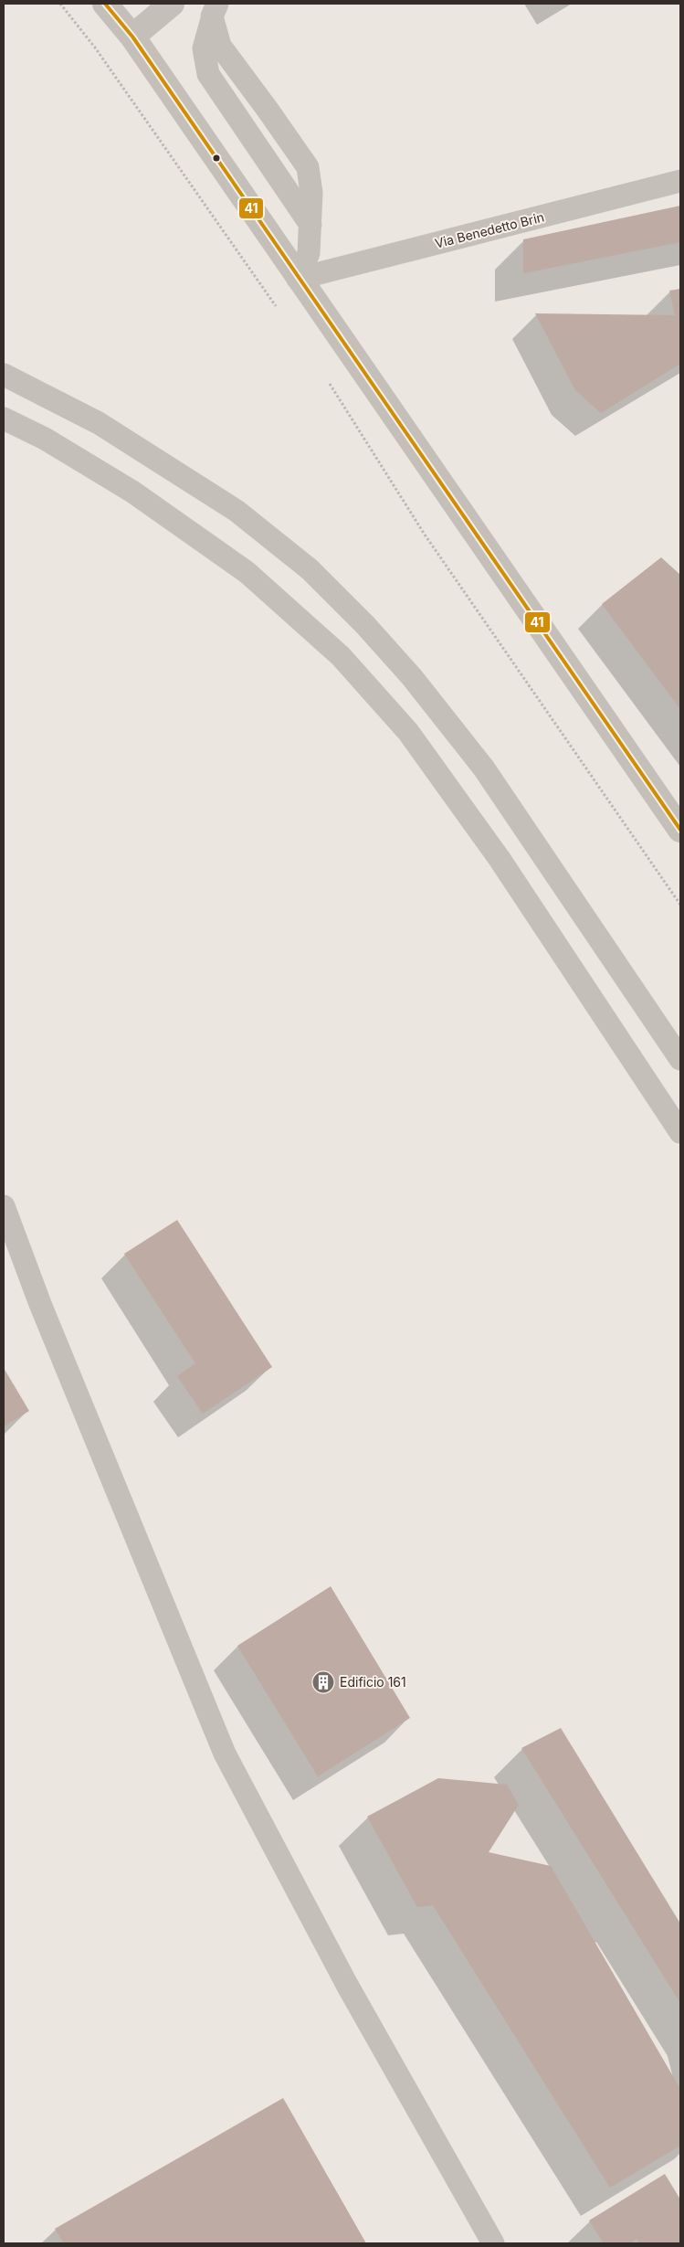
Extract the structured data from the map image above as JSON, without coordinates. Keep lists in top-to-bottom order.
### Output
{
  "streets": {
    "lane": ["Via Benedetto Brin"]
  },
  "places": {
    "building": ["Edificio 161"]
  },
  "lines": ["transit line 41"]
}
